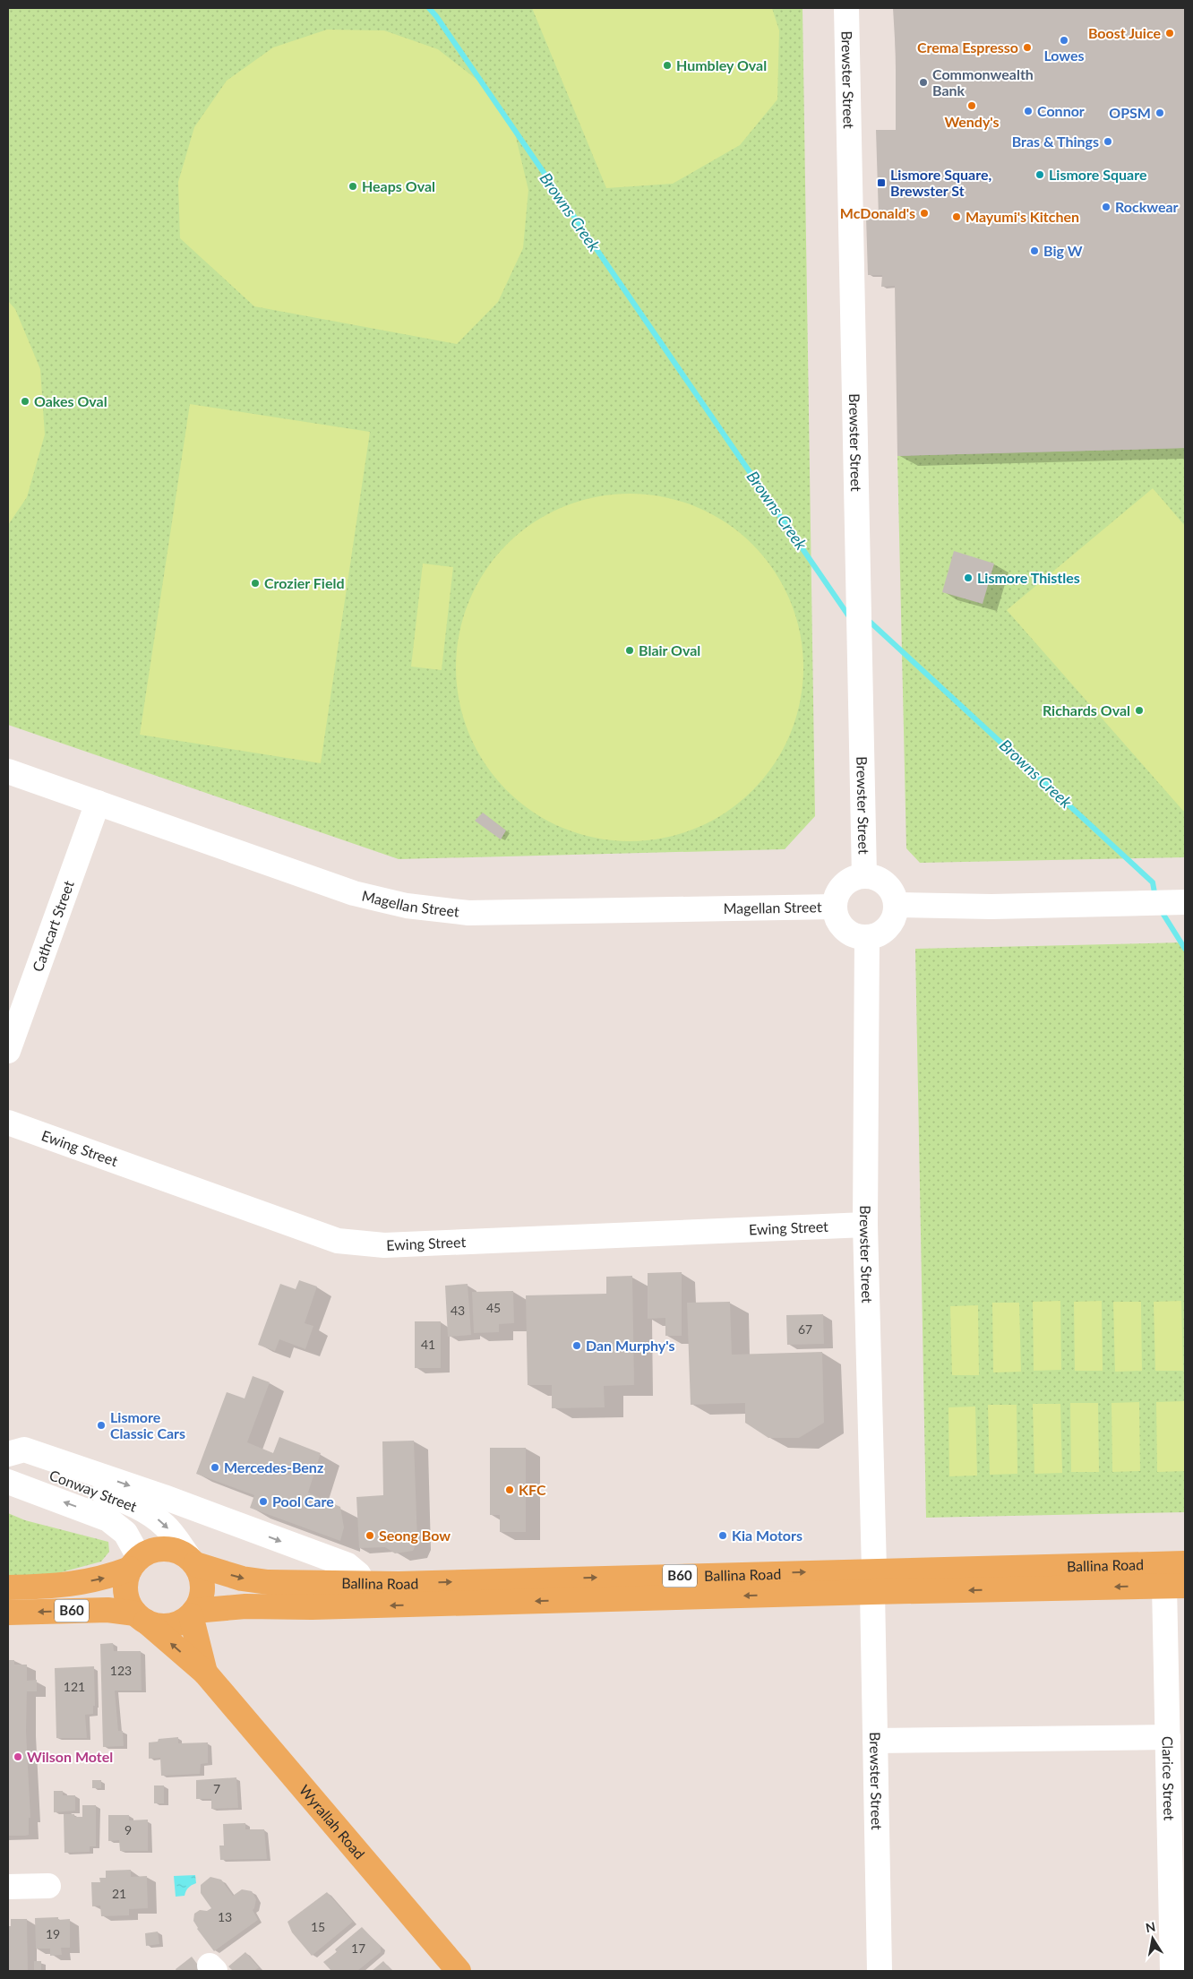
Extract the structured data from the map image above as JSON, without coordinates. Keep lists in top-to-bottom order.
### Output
{
  "streets": {
    "main road": ["Ballina Road", "B60", "Wyrallah Road"],
    "street": [
      "Brewster Street",
      "Magellan Street",
      "Cathcart Street",
      "Ewing Street",
      "Conway Street",
      "Clarice Street"
    ]
  },
  "crossings": [
    ["Brewster Street", "Magellan Street"],
    ["Brewster Street", "Ewing Street"],
    ["Brewster Street", "Ballina Road"],
    ["Magellan Street", "Cathcart Street"],
    ["Conway Street", "Ballina Road"],
    ["Conway Street", "B60"],
    ["Conway Street", "Wyrallah Road"],
    ["Ballina Road", "B60"],
    ["Ballina Road", "Clarice Street"],
    ["Ballina Road", "Wyrallah Road"],
    ["B60", "Wyrallah Road"]
  ],
  "water": ["Browns Creek"],
  "places": {
    "other": [
      "Boost Juice",
      "Lowes",
      "Crema Espresso",
      "Humbley Oval",
      "Commonwealth Bank",
      "Wendy's",
      "Connor",
      "OPSM",
      "Bras & Things",
      "Lismore Square",
      "Heaps Oval",
      "Rockwear",
      "McDonald's",
      "Mayumi's Kitchen",
      "Big W",
      "Oakes Oval",
      "Lismore Thistles",
      "Crozier Field",
      "Blair Oval",
      "Richards Oval",
      "Dan Murphy's",
      "Lismore Classic Cars",
      "Mercedes-Benz",
      "KFC",
      "Pool Care",
      "Seong Bow",
      "Kia Motors",
      "Wilson Motel"
    ],
    "transit": ["Lismore Square, Brewster St"]
  },
  "house_numbers": [
    "45",
    "43",
    "67",
    "41",
    "123",
    "121",
    "7",
    "9",
    "21",
    "13",
    "15",
    "19",
    "17"
  ],
  "north": "top"
}
